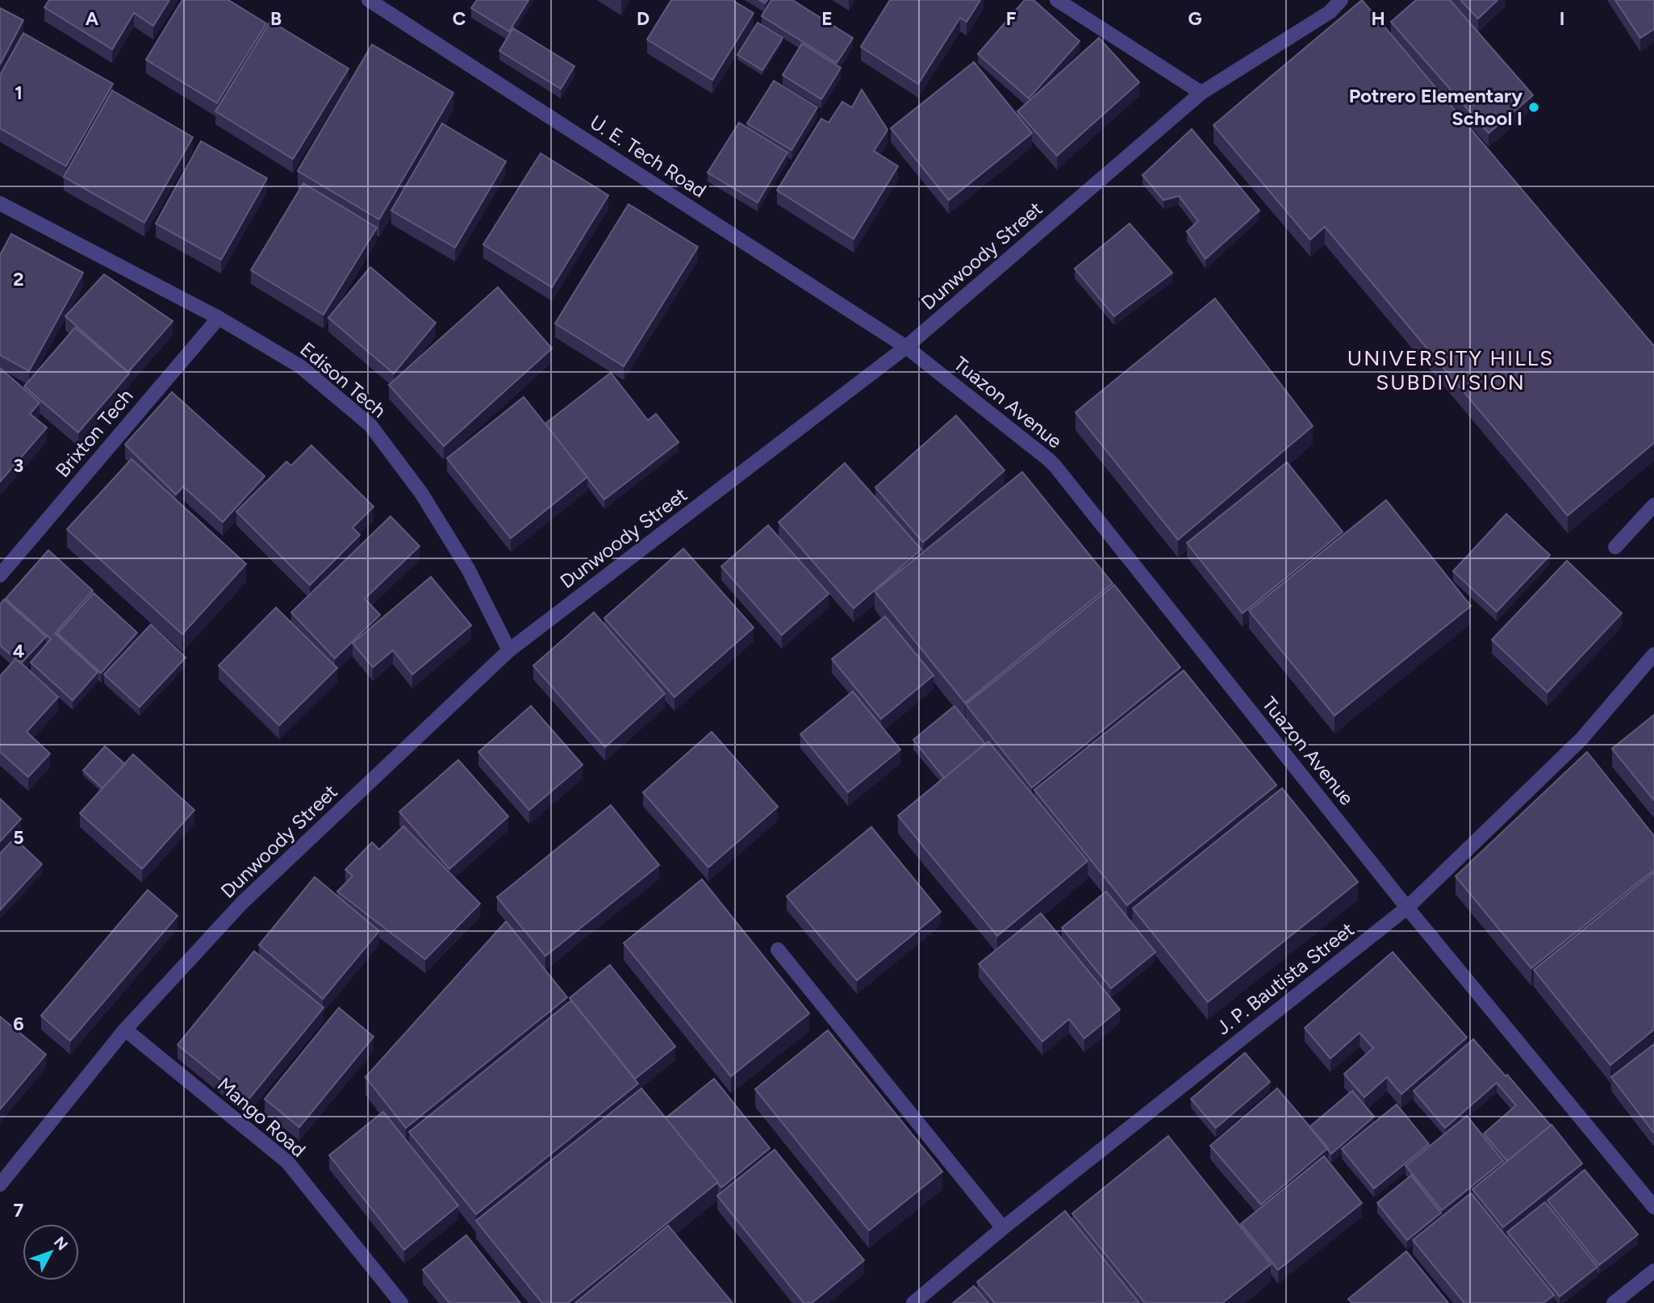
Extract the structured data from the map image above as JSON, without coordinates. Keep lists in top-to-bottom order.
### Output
{
  "streets": {
    "street": [
      "U. E. Tech Road",
      "Dunwoody Street",
      "Edison Tech",
      "Tuazon Avenue",
      "Brixton Tech",
      "J. P. Bautista Street",
      "Mango Road"
    ]
  },
  "crossings": [
    ["U. E. Tech Road", "Dunwoody Street"],
    ["U. E. Tech Road", "Tuazon Avenue"],
    ["Dunwoody Street", "Edison Tech"],
    ["Dunwoody Street", "Tuazon Avenue"],
    ["Dunwoody Street", "Mango Road"],
    ["Edison Tech", "Brixton Tech"],
    ["Tuazon Avenue", "J. P. Bautista Street"]
  ],
  "districts": ["UNIVERSITY HILLS SUBDIVISION"],
  "places": ["Potrero Elementary School I"],
  "north": "top right",
  "grid": {
    "columns": [
      "A",
      "B",
      "C",
      "D",
      "E",
      "F",
      "G",
      "H",
      "I"
    ],
    "rows": [
      "1",
      "2",
      "3",
      "4",
      "5",
      "6",
      "7"
    ]
  }
}
